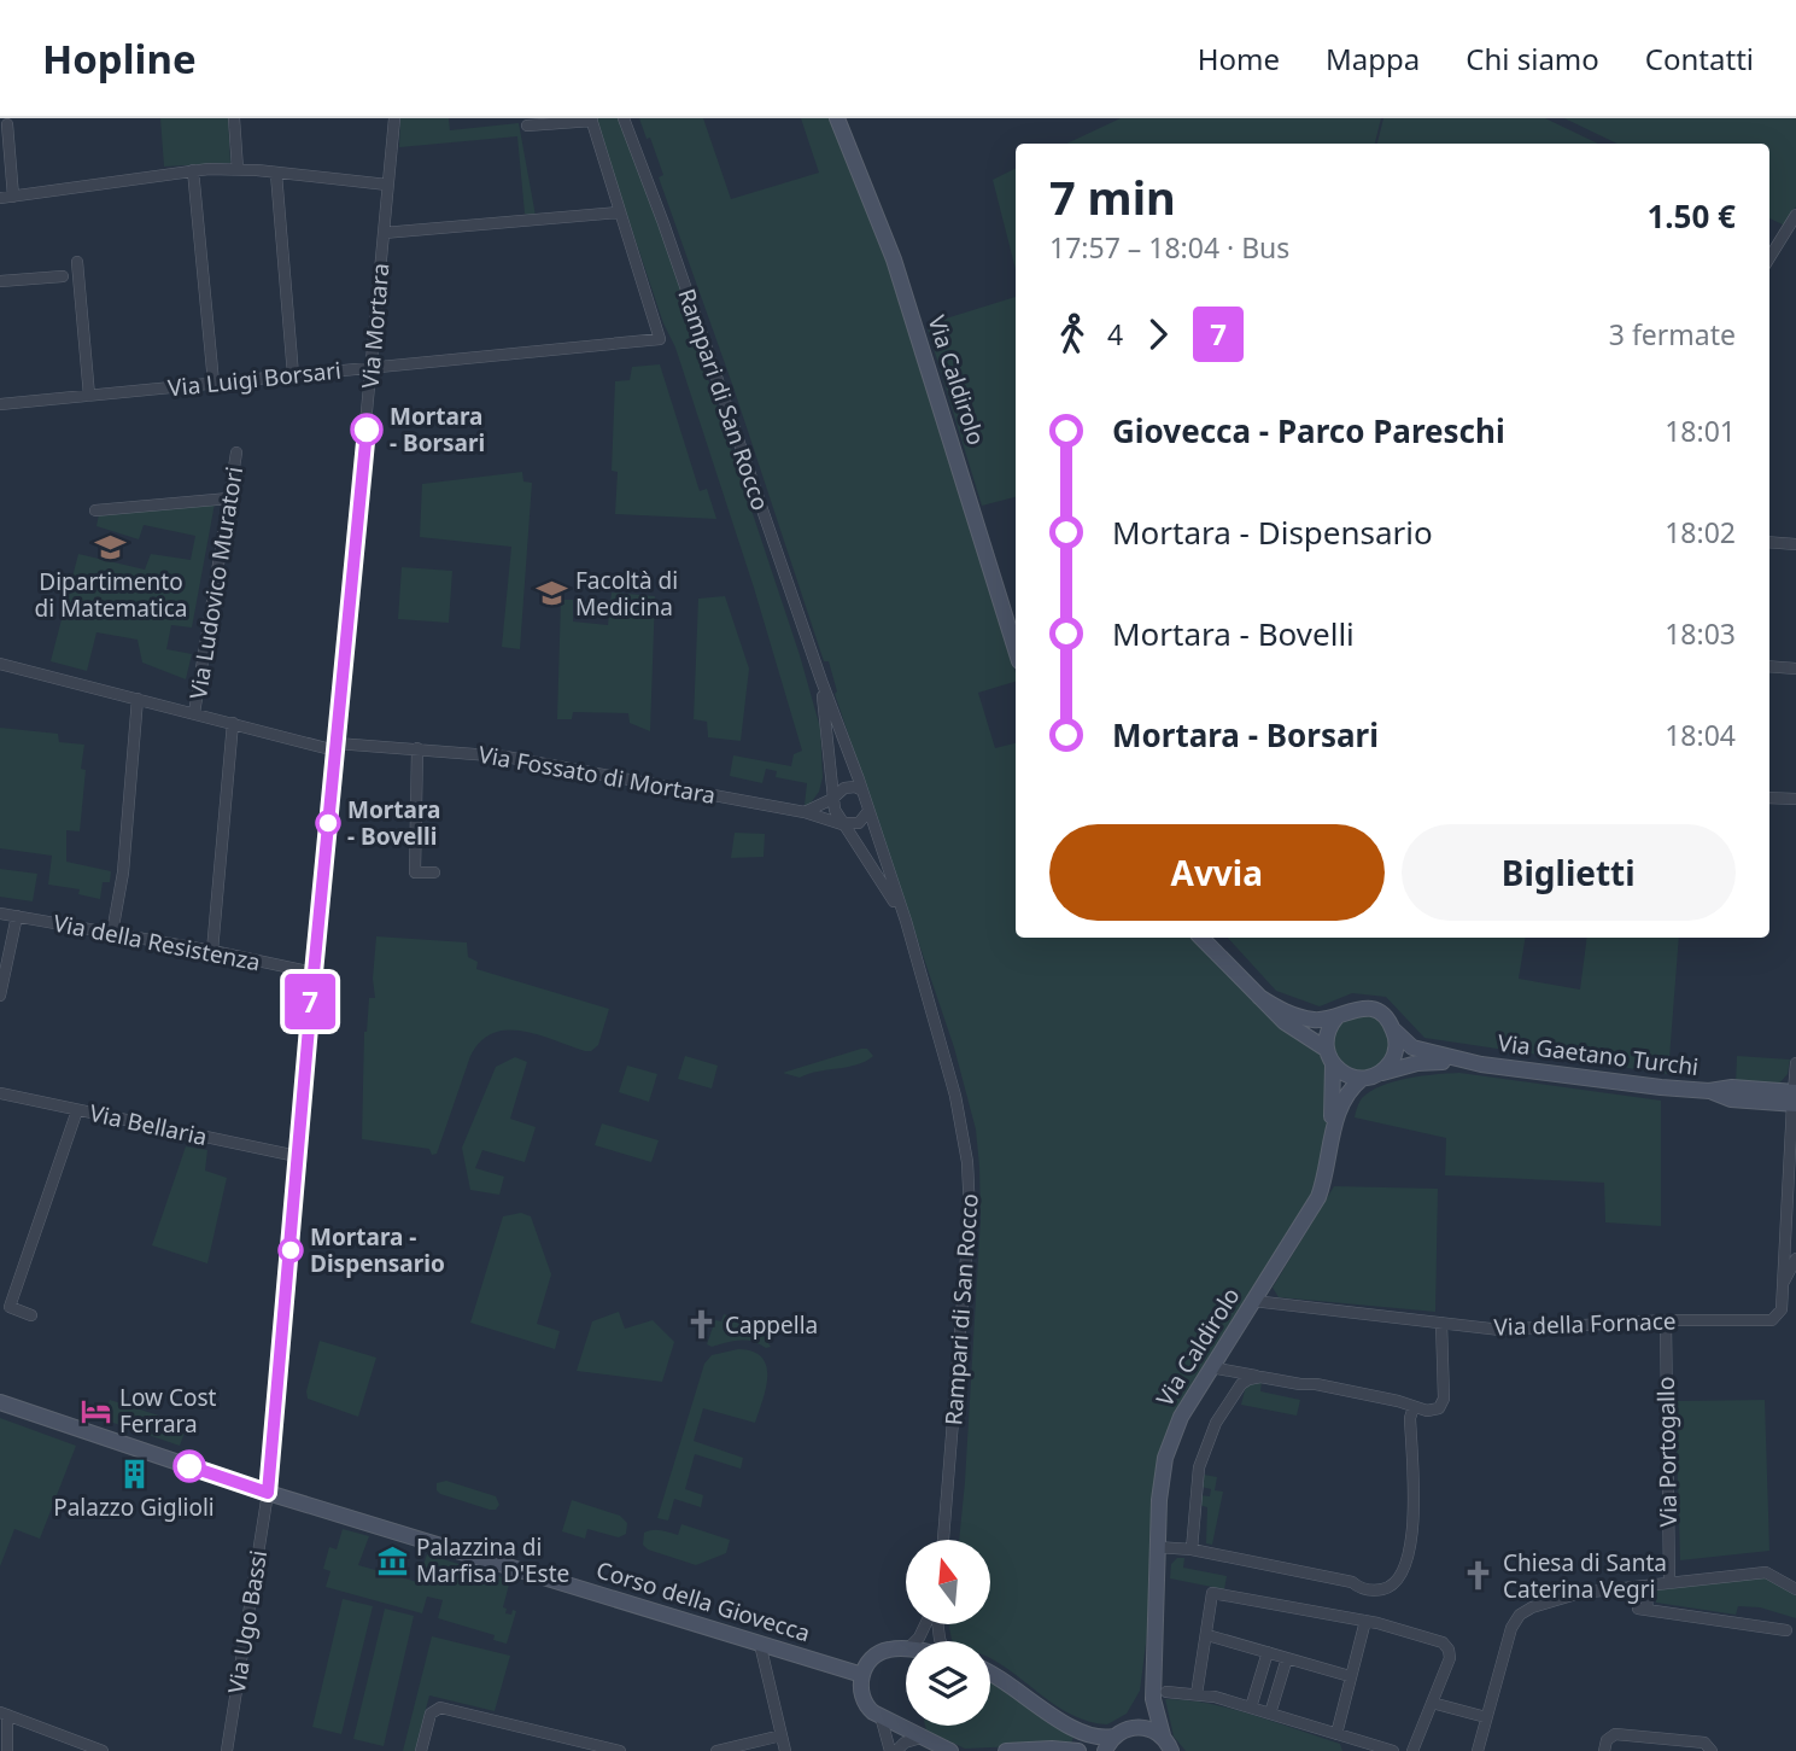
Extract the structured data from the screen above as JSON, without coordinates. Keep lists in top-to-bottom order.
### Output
{
  "streets": {
    "main road": ["Via Caldirolo", "Via Gaetano Turchi", "Corso della Giovecca"],
    "street": [
      "Via Mortara",
      "Via Luigi Borsari",
      "Rampari di San Rocco",
      "Via Ludovico Muratori",
      "Via Fossato di Mortara",
      "Via della Resistenza",
      "Via Bellaria",
      "Via della Fornace",
      "Via Portogallo",
      "Via Ugo Bassi"
    ]
  },
  "crossings": [
    ["Via Mortara", "Via Luigi Borsari"],
    ["Via Mortara", "Via Fossato di Mortara"],
    ["Via Mortara", "Via della Resistenza"],
    ["Via Mortara", "Via Bellaria"],
    ["Via Mortara", "Corso della Giovecca"],
    ["Via Mortara", "Via Ugo Bassi"],
    ["Via Caldirolo", "Via Gaetano Turchi"],
    ["Via Caldirolo", "Via della Fornace"],
    ["Rampari di San Rocco", "Via Fossato di Mortara"],
    ["Via Ludovico Muratori", "Via Fossato di Mortara"],
    ["Via della Fornace", "Via Portogallo"],
    ["Corso della Giovecca", "Via Ugo Bassi"]
  ],
  "places": {
    "other": ["Mortara - Borsari", "Mortara - Bovelli", "Mortara - Dispensario"],
    "school or university": ["Dipartimento di Matematica", "Facoltà di Medicina"],
    "church": ["Cappella", "Chiesa di Santa Caterina Vegri"],
    "hotel": ["Low Cost Ferrara"],
    "building": ["Palazzo Giglioli"],
    "museum": ["Palazzina di Marfisa D'Este"]
  },
  "lines": ["bus line 7"],
  "north": "top",
  "page": {
    "header": "Hopline",
    "nav": [
      "Home",
      "Mappa",
      "Chi siamo",
      "Contatti"
    ],
    "on_map": "7",
    "heading": ["7 min", "17:57 – 18:04 · Bus", "1.50 €"],
    "legs": ["4", "7", "3 fermate"],
    "list": [
      {
        "name": "Giovecca - Parco Pareschi",
        "value": "18:01"
      },
      {
        "name": "Mortara - Dispensario",
        "value": "18:02"
      },
      {
        "name": "Mortara - Bovelli",
        "value": "18:03"
      },
      {
        "name": "Mortara - Borsari",
        "value": "18:04"
      }
    ],
    "buttons": ["Avvia", "Biglietti"]
  }
}
